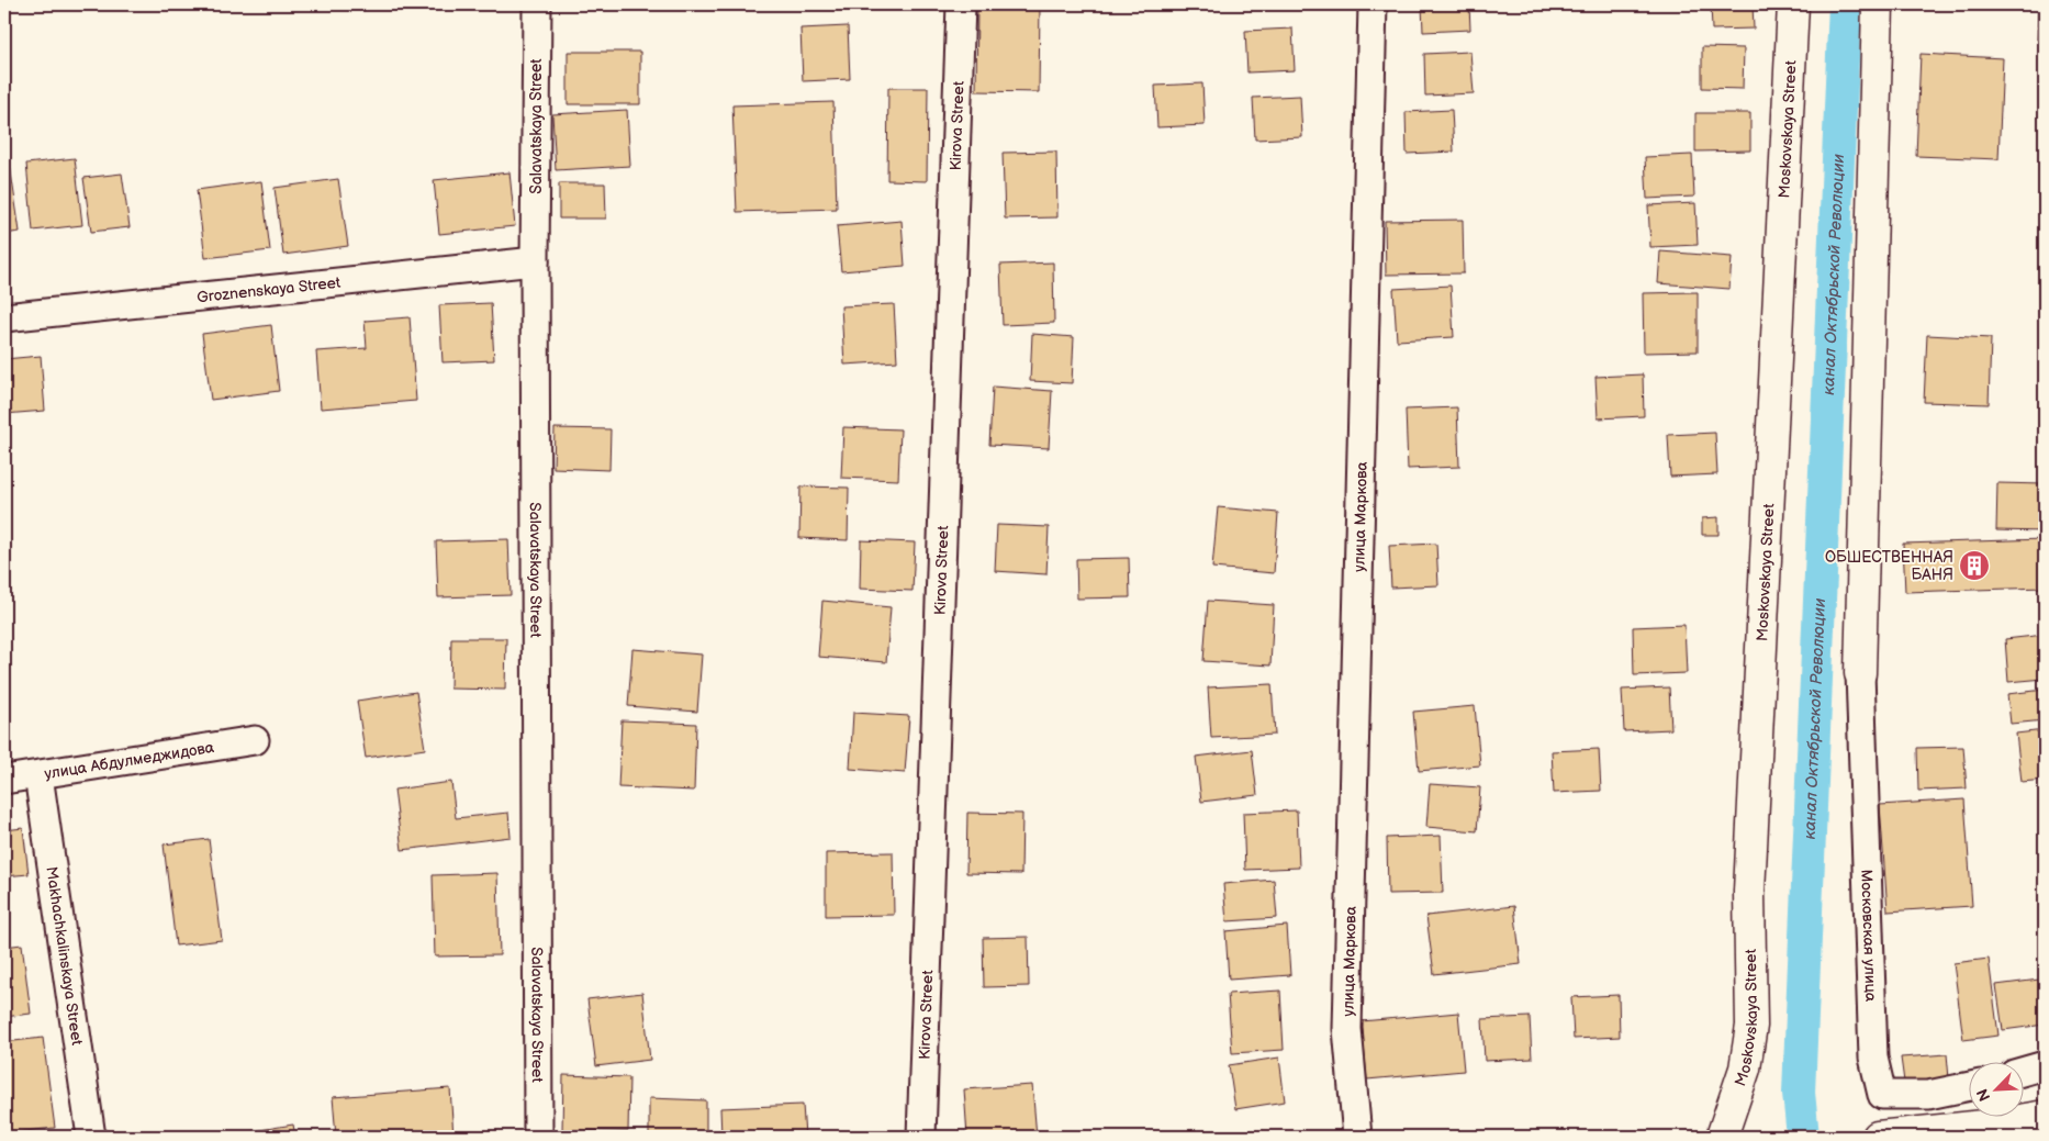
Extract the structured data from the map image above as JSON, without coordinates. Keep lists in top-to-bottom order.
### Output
{
  "streets": {
    "main road": ["Moskovskaya Street"],
    "street": [
      "Salavatskaya Street",
      "Kirova Street",
      "Groznenskaya Street",
      "улица Маркова",
      "улица Абдулмеджидова",
      "Московская улица",
      "Makhachkalinskaya Street"
    ]
  },
  "crossings": [
    ["Salavatskaya Street", "Groznenskaya Street"],
    ["улица Абдулмеджидова", "Makhachkalinskaya Street"]
  ],
  "water": ["канал Октябрьской Революции"],
  "places": {
    "building": ["ОБШЕСТВЕННАЯ БАНЯ"]
  },
  "north": "bottom left"
}
